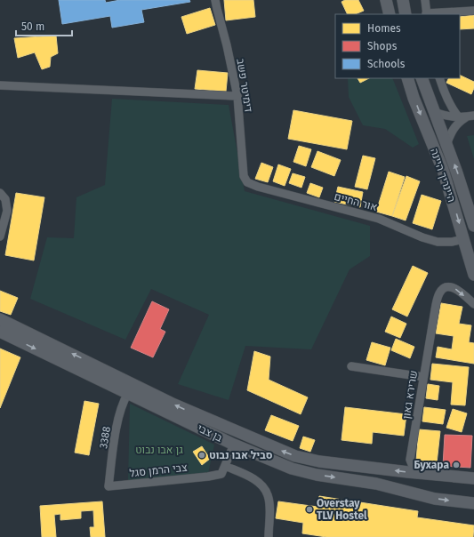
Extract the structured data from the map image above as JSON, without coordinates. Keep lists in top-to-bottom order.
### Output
{
  "streets": {
    "main road": ["היינריך היינה", "בן צבי"],
    "street": [
      "דימיטר פשב",
      "אור החיים",
      "שרירא גאון",
      "3388",
      "צבי הרמן סגל"
    ]
  },
  "crossings": [
    ["דימיטר פשב", "אור החיים"],
    ["היינריך היינה", "אור החיים"],
    ["שרירא גאון", "בן צבי"],
    ["בן צבי", "3388"],
    ["3388", "צבי הרמן סגל"]
  ],
  "parks": ["גן אבו נבוט"],
  "places": ["סביל אבו נבוט", "Бухара", "Overstay TLV Hostel"],
  "legend": ["Homes", "Shops", "Schools"],
  "scale_bar": "50 m"
}
